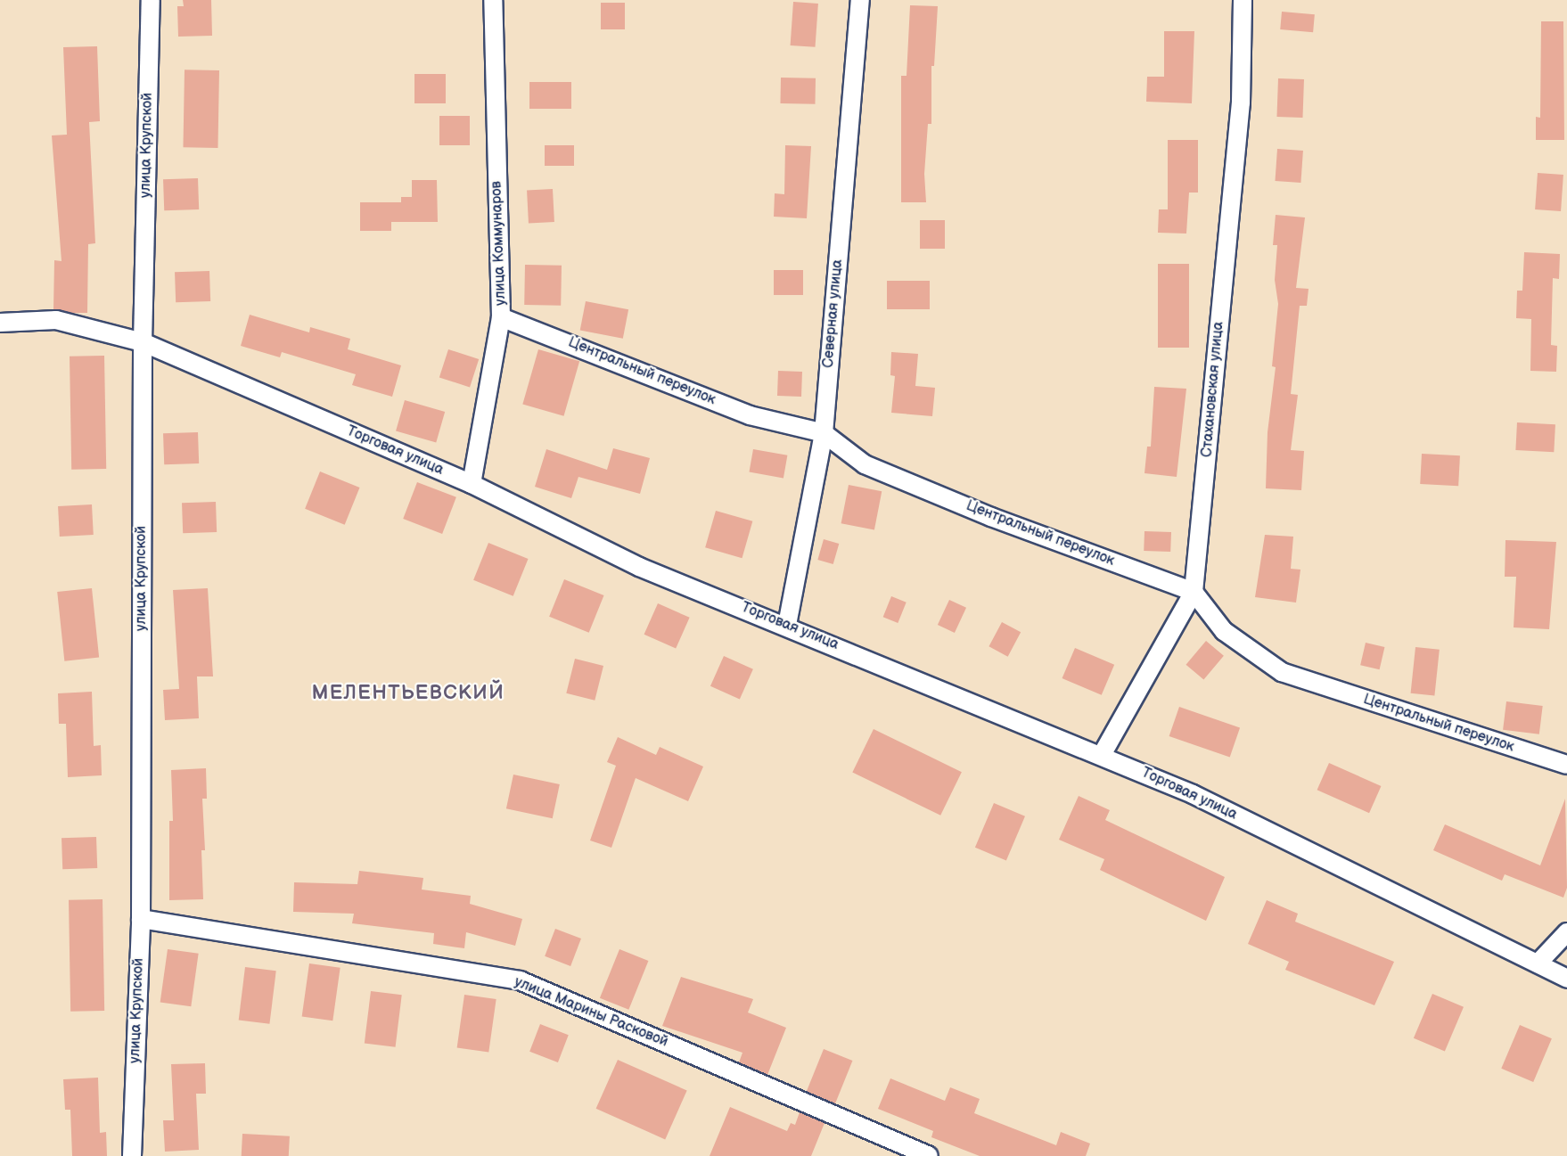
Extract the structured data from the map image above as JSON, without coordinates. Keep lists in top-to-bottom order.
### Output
{
  "streets": {
    "street": [
      "улица Крупской",
      "улица Коммунаров",
      "Северная улица",
      "Центральный переулок",
      "Стахановская улица",
      "Торговая улица",
      "улица Марины Расковой"
    ]
  },
  "crossings": [
    ["улица Крупской", "Торговая улица"],
    ["улица Крупской", "улица Марины Расковой"],
    ["улица Коммунаров", "Центральный переулок"],
    ["улица Коммунаров", "Торговая улица"],
    ["Северная улица", "Центральный переулок"],
    ["Северная улица", "Торговая улица"],
    ["Центральный переулок", "Стахановская улица"],
    ["Стахановская улица", "Торговая улица"]
  ],
  "districts": ["МЕЛЕНТЬЕВСКИЙ"]
}
